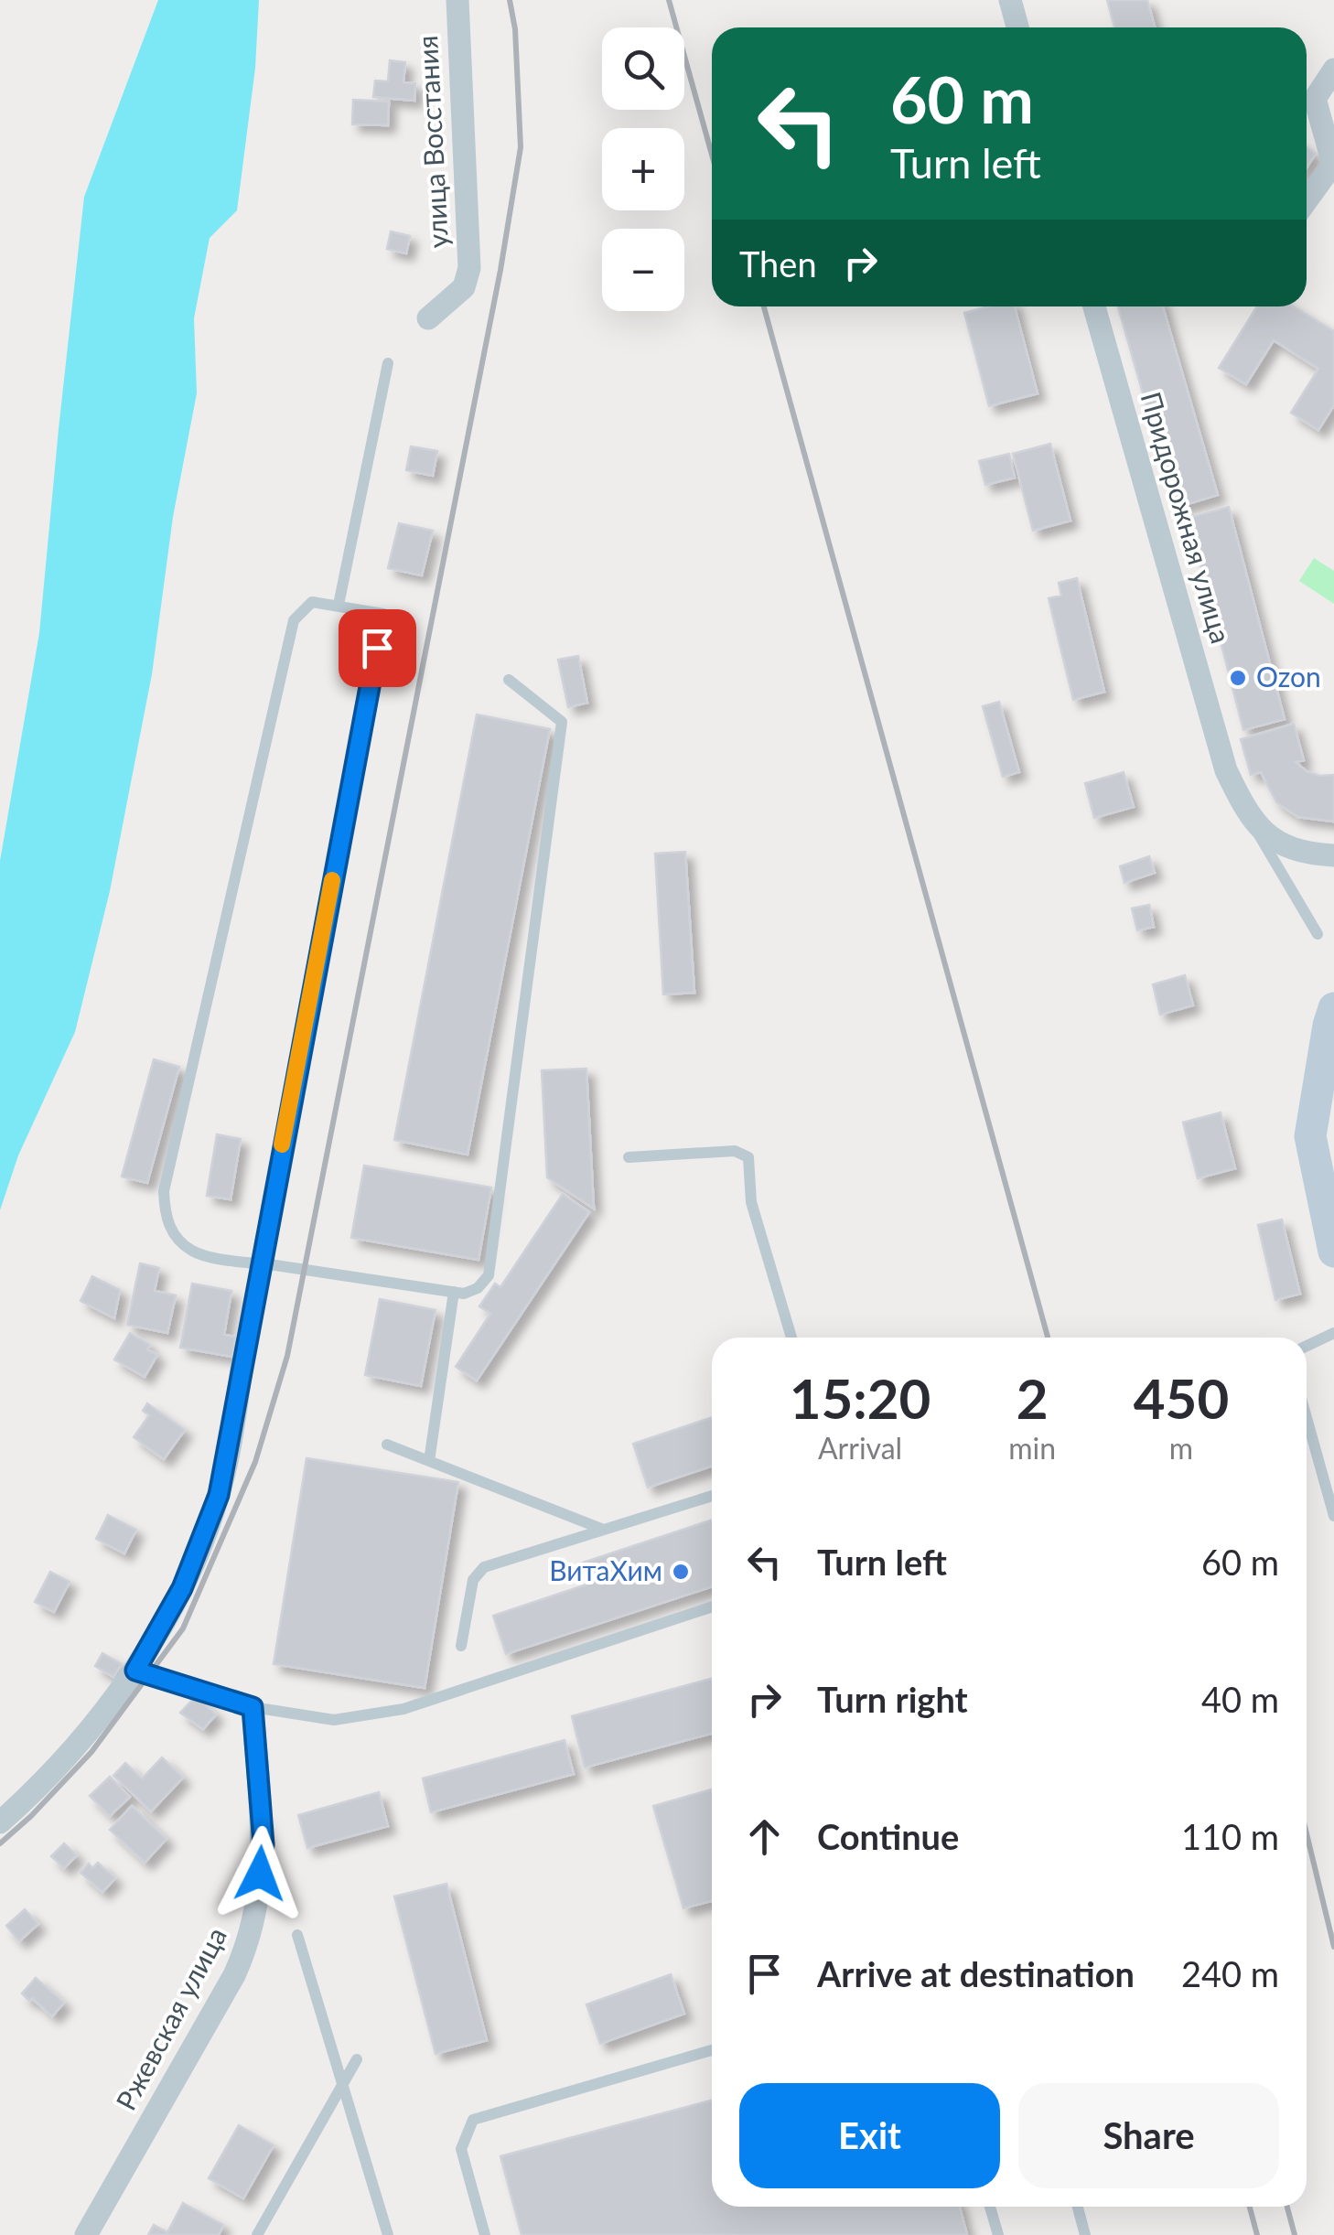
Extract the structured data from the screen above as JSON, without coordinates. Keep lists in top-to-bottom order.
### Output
{
  "streets": {
    "street": ["улица Восстания", "Придорожная улица", "Ржевская улица"]
  },
  "places": ["Ozon", "ВитаХим"],
  "page": {
    "map_buttons": ["+", "−"],
    "turn": ["60 m", "Turn left"],
    "then": "Then",
    "eta": [
      "15:20",
      "Arrival",
      "2",
      "min",
      "450",
      "m"
    ],
    "list": [
      {
        "name": "Turn left",
        "value": "60 m"
      },
      {
        "name": "Turn right",
        "value": "40 m"
      },
      {
        "name": "Continue",
        "value": "110 m"
      },
      {
        "name": "Arrive at destination",
        "value": "240 m"
      }
    ],
    "buttons": ["Exit", "Share"]
  }
}
